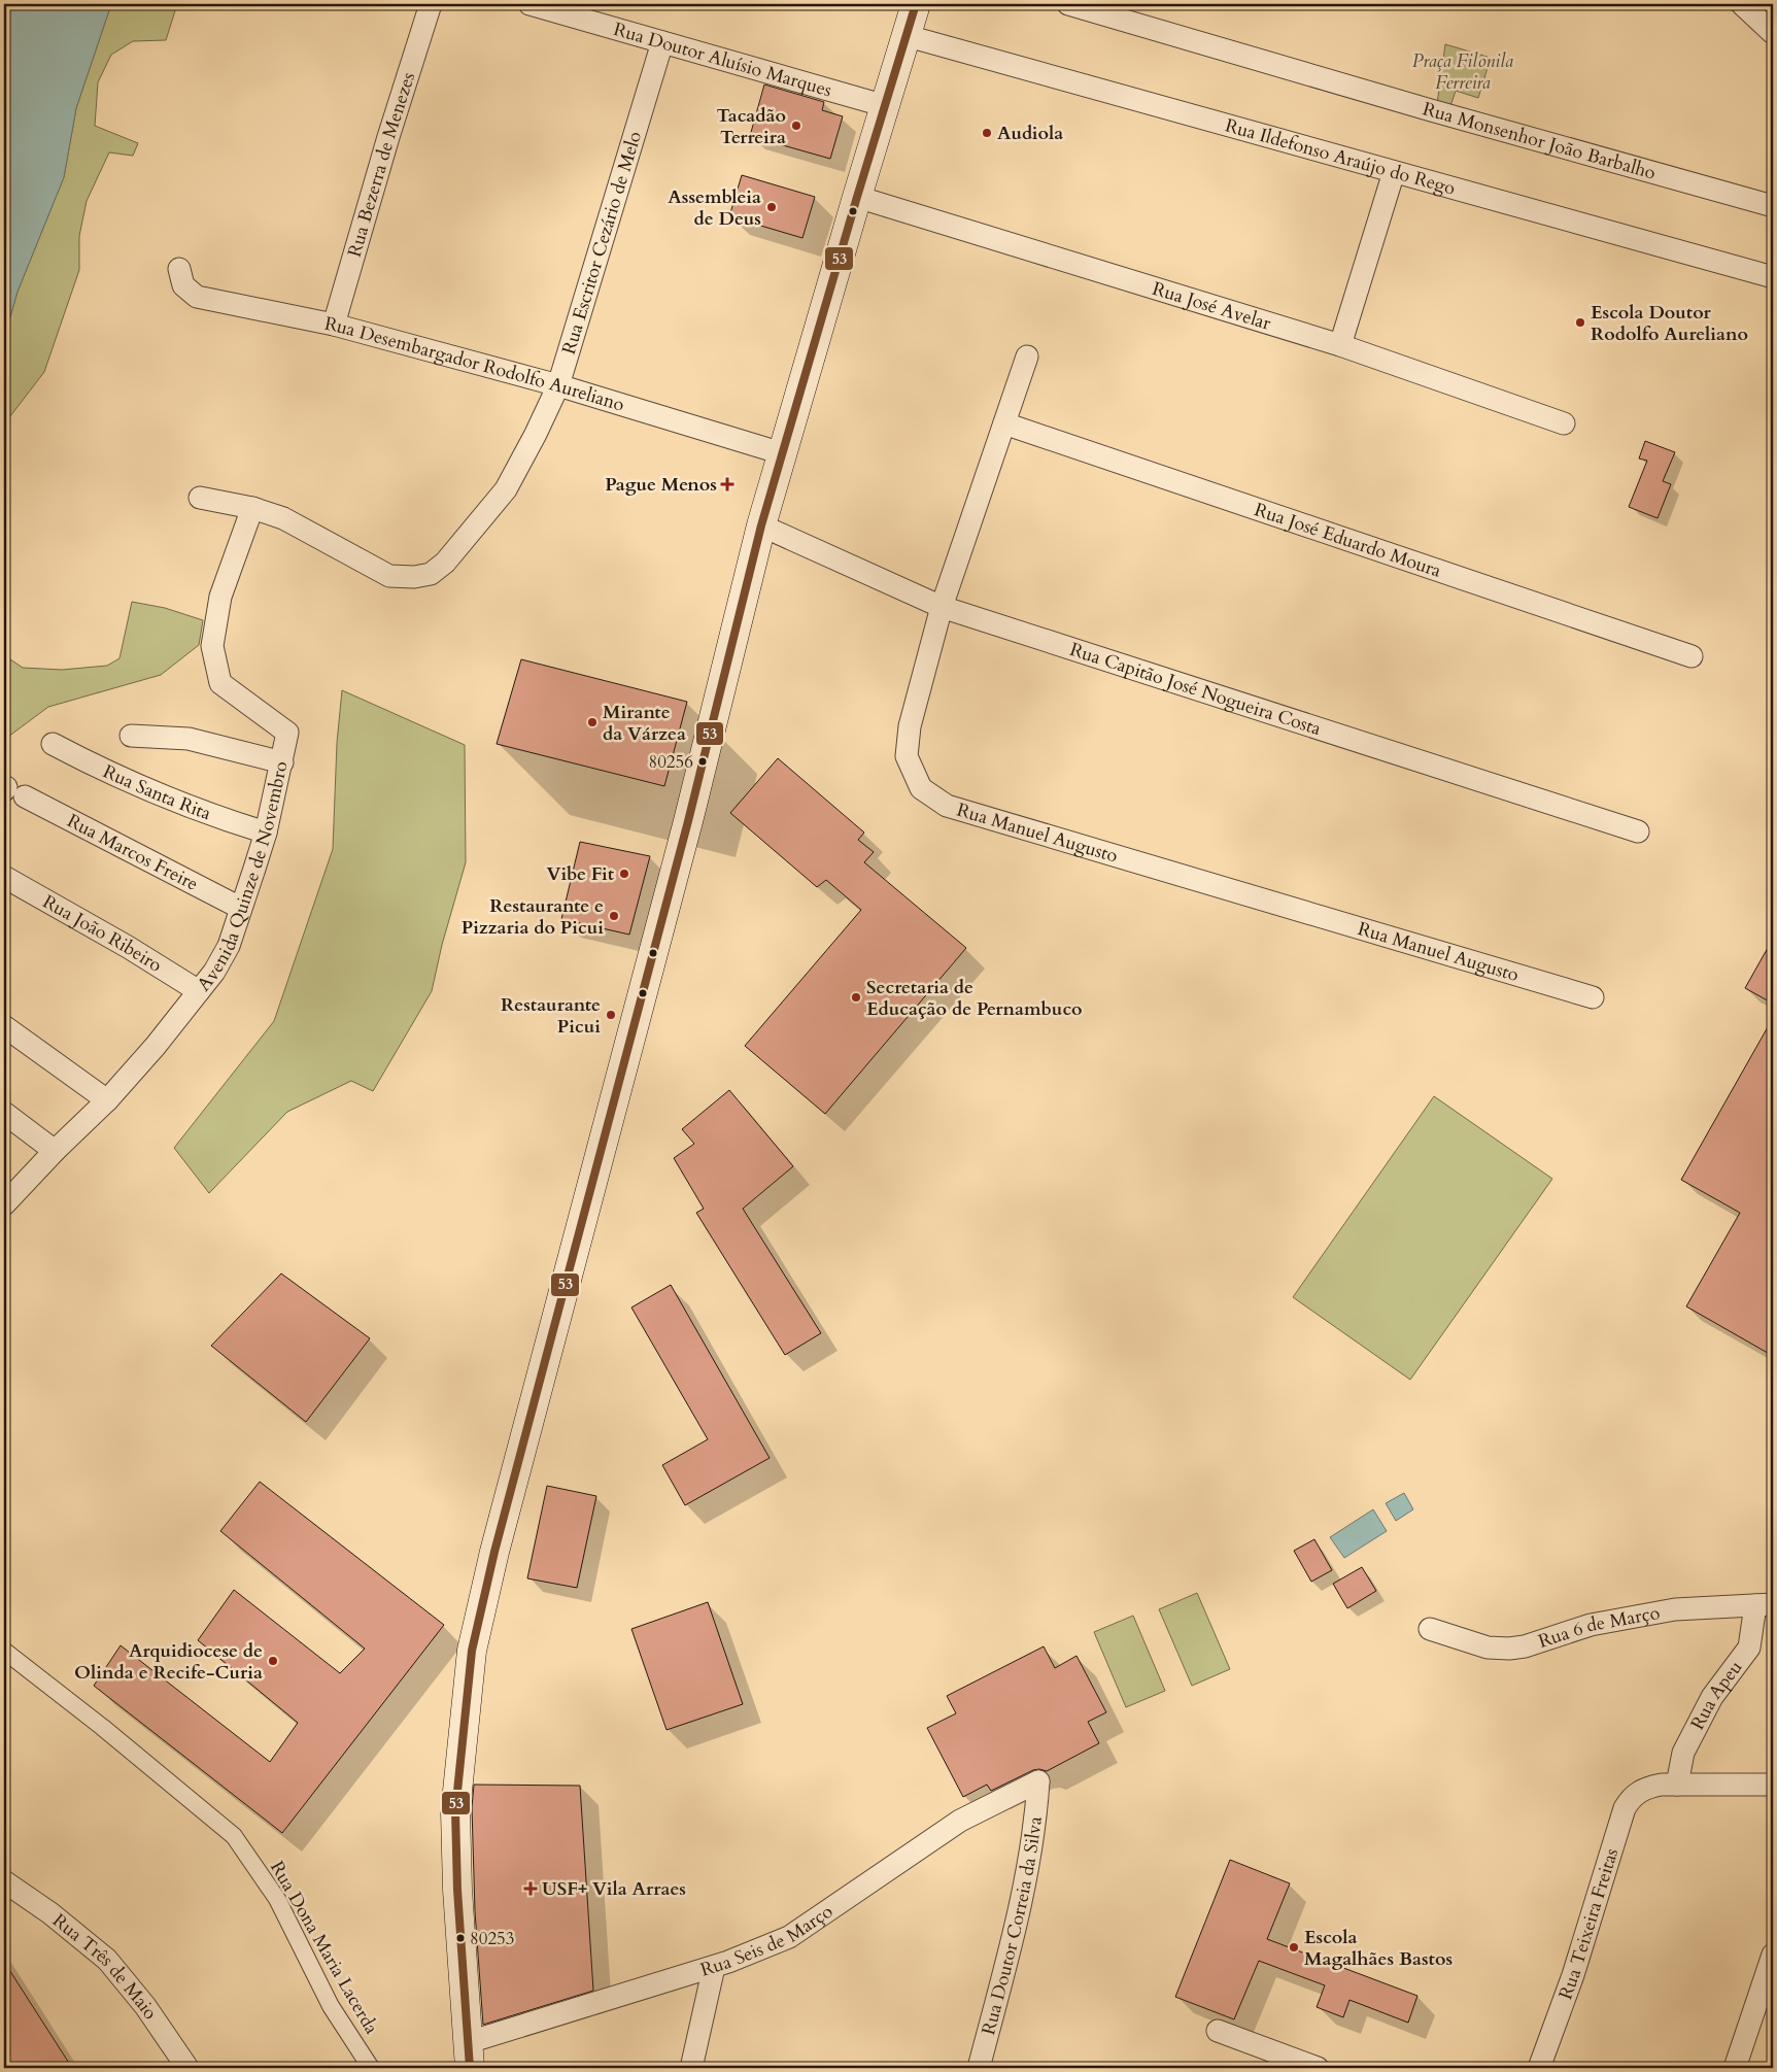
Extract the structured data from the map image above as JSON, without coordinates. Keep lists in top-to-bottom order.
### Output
{
  "streets": {
    "street": [
      "Rua Doutor Aluísio Marques",
      "Rua Monsenhor João Barbalho",
      "Rua Ildefonso Araújo do Rego",
      "Rua Bezerra de Menezes",
      "Rua Escritor Cezário de Melo",
      "Rua José Avelar",
      "Rua Desembargador Rodolfo Aureliano",
      "Rua José Eduardo Moura",
      "Rua Capitão José Nogueira Costa",
      "Rua Santa Rita",
      "Rua Manuel Augusto",
      "Rua Marcos Freire",
      "Avenida Quinze de Novembro",
      "Rua João Ribeiro",
      "Rua 6 de Março",
      "Rua Apeu",
      "Rua Teixeira Freitas",
      "Rua Doutor Correia da Silva",
      "Rua Seis de Março",
      "Rua Dona Maria Lacerda",
      "Rua Três de Maio"
    ]
  },
  "crossings": [
    ["Rua Doutor Aluísio Marques", "Rua Escritor Cezário de Melo"],
    ["Rua Bezerra de Menezes", "Rua Desembargador Rodolfo Aureliano"],
    ["Rua Escritor Cezário de Melo", "Rua Desembargador Rodolfo Aureliano"],
    ["Rua Escritor Cezário de Melo", "Avenida Quinze de Novembro"],
    ["Rua José Eduardo Moura", "Rua Manuel Augusto"],
    ["Rua Capitão José Nogueira Costa", "Rua Manuel Augusto"],
    ["Rua Santa Rita", "Avenida Quinze de Novembro"],
    ["Rua Marcos Freire", "Avenida Quinze de Novembro"],
    ["Avenida Quinze de Novembro", "Rua João Ribeiro"],
    ["Rua 6 de Março", "Rua Apeu"],
    ["Rua Apeu", "Rua Teixeira Freitas"],
    ["Rua Doutor Correia da Silva", "Rua Seis de Março"]
  ],
  "parks": ["Praça Filonila Ferreira"],
  "places": {
    "other": [
      "Tacadão Terreira",
      "Audiola",
      "Assembleia de Deus",
      "Escola Doutor Rodolfo Aureliano",
      "Mirante da Várzea",
      "80256",
      "Vibe Fit",
      "Restaurante e Pizzaria do Picui",
      "Secretaria de Educação de Pernambuco",
      "Restaurante Picui",
      "Arquidiocese de Olinda e Recife-Curia",
      "80253",
      "Escola Magalhães Bastos"
    ],
    "health": ["Pague Menos", "USF+ Vila Arraes"]
  },
  "lines": ["transit line 53"]
}
